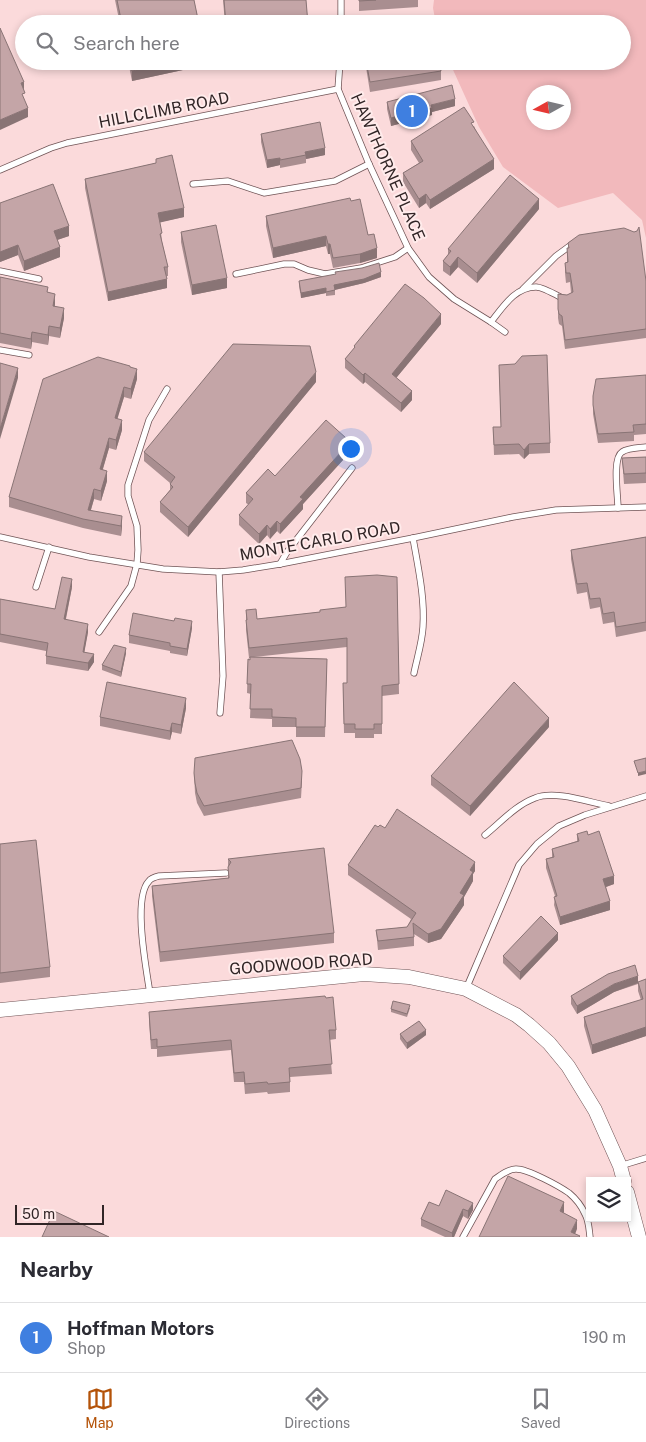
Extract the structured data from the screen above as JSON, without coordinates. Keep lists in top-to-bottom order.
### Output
{
  "streets": {
    "street": ["GOODWOOD ROAD"],
    "lane": ["HILLCLIMB ROAD", "HAWTHORNE PLACE", "MONTE CARLO ROAD"]
  },
  "crossings": [
    ["HILLCLIMB ROAD", "HAWTHORNE PLACE"]
  ],
  "scale_bar": "50 m",
  "north": "left",
  "page": {
    "search": "Search here",
    "pins": "1",
    "scale": "50 m",
    "heading": "Nearby",
    "list": [
      {
        "mark": "1",
        "name": "Hoffman Motors",
        "note": "Shop",
        "value": "190 m"
      }
    ],
    "nav": ["Map", "Directions", "Saved"]
  }
}
